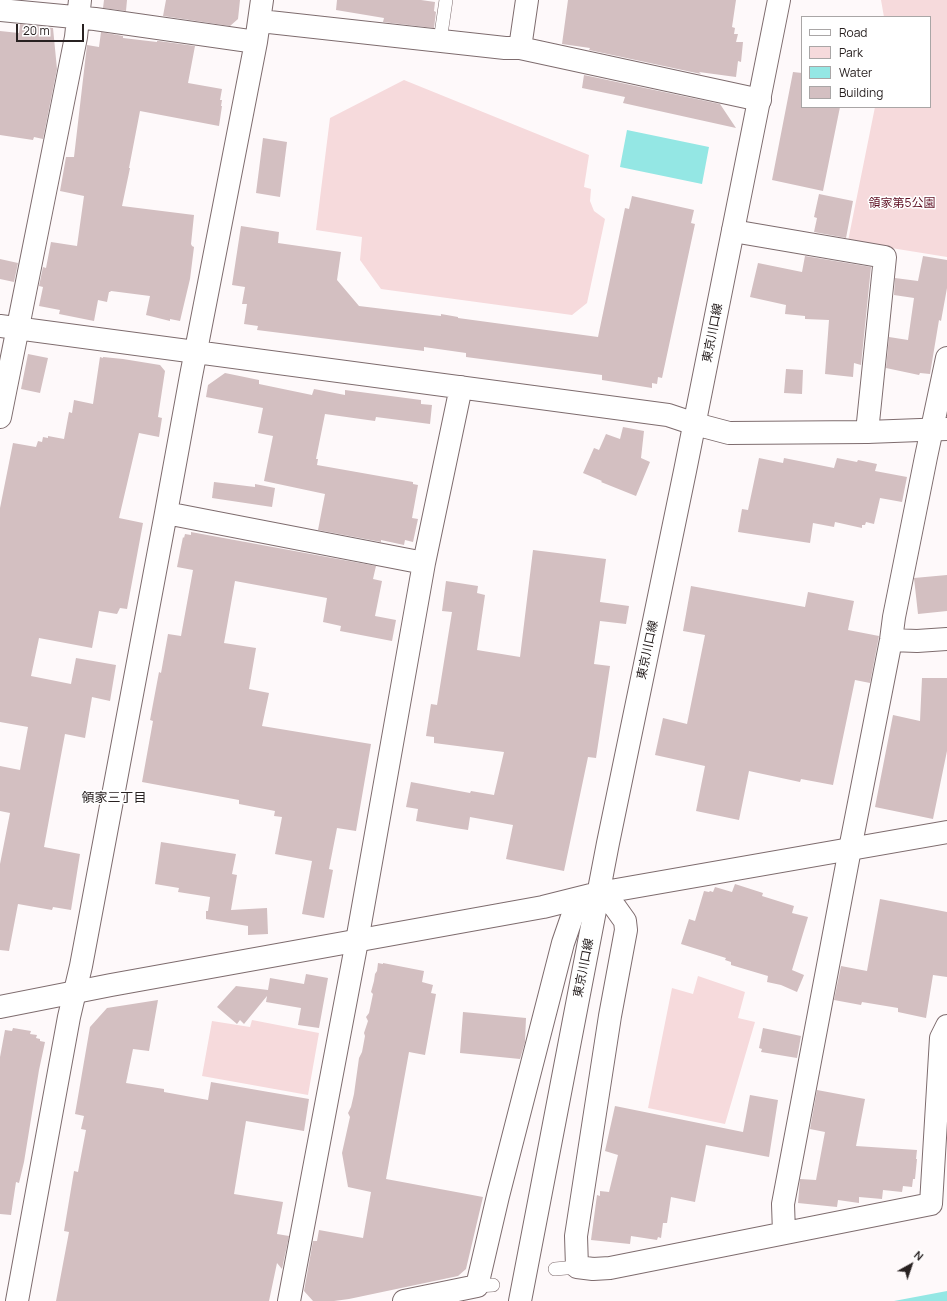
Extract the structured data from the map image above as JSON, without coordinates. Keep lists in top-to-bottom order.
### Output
{
  "streets": {
    "street": ["東京川口線"]
  },
  "districts": ["領家三丁目"],
  "parks": ["領家第5公園"],
  "legend": [
    "Road",
    "Park",
    "Water",
    "Building"
  ],
  "scale_bar": "20 m",
  "north": "top right"
}
